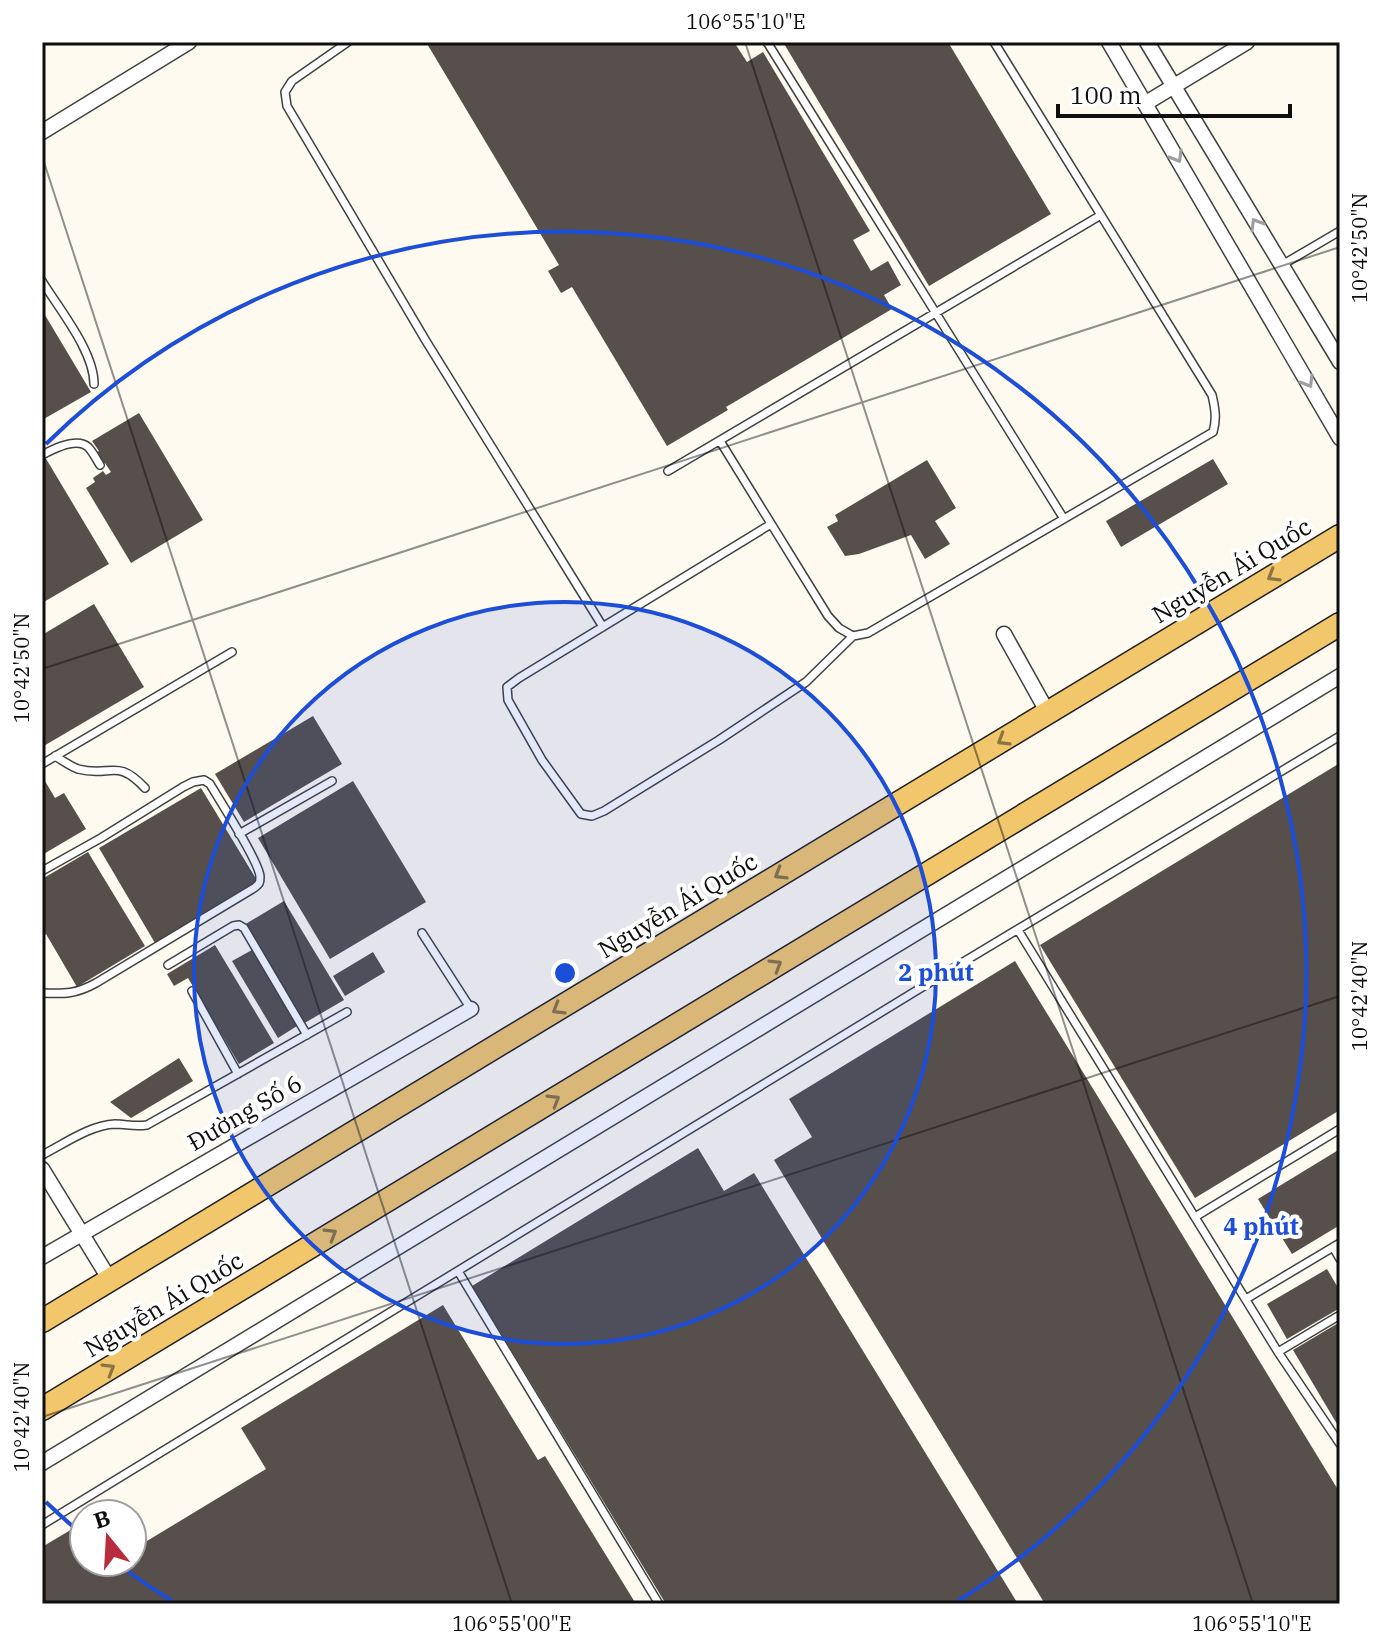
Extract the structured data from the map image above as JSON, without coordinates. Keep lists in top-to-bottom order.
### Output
{
  "streets": {
    "main road": ["Nguyễn Ái Quốc"],
    "street": ["Đường Số 6"]
  },
  "scale_bar": "100 m",
  "north": "top",
  "coordinates": [
    "106°55'10\"E",
    "10°42'50\"N",
    "10°42'40\"N",
    "106°55'00\"E"
  ],
  "rings": ["2 phút", "4 phút"]
}
